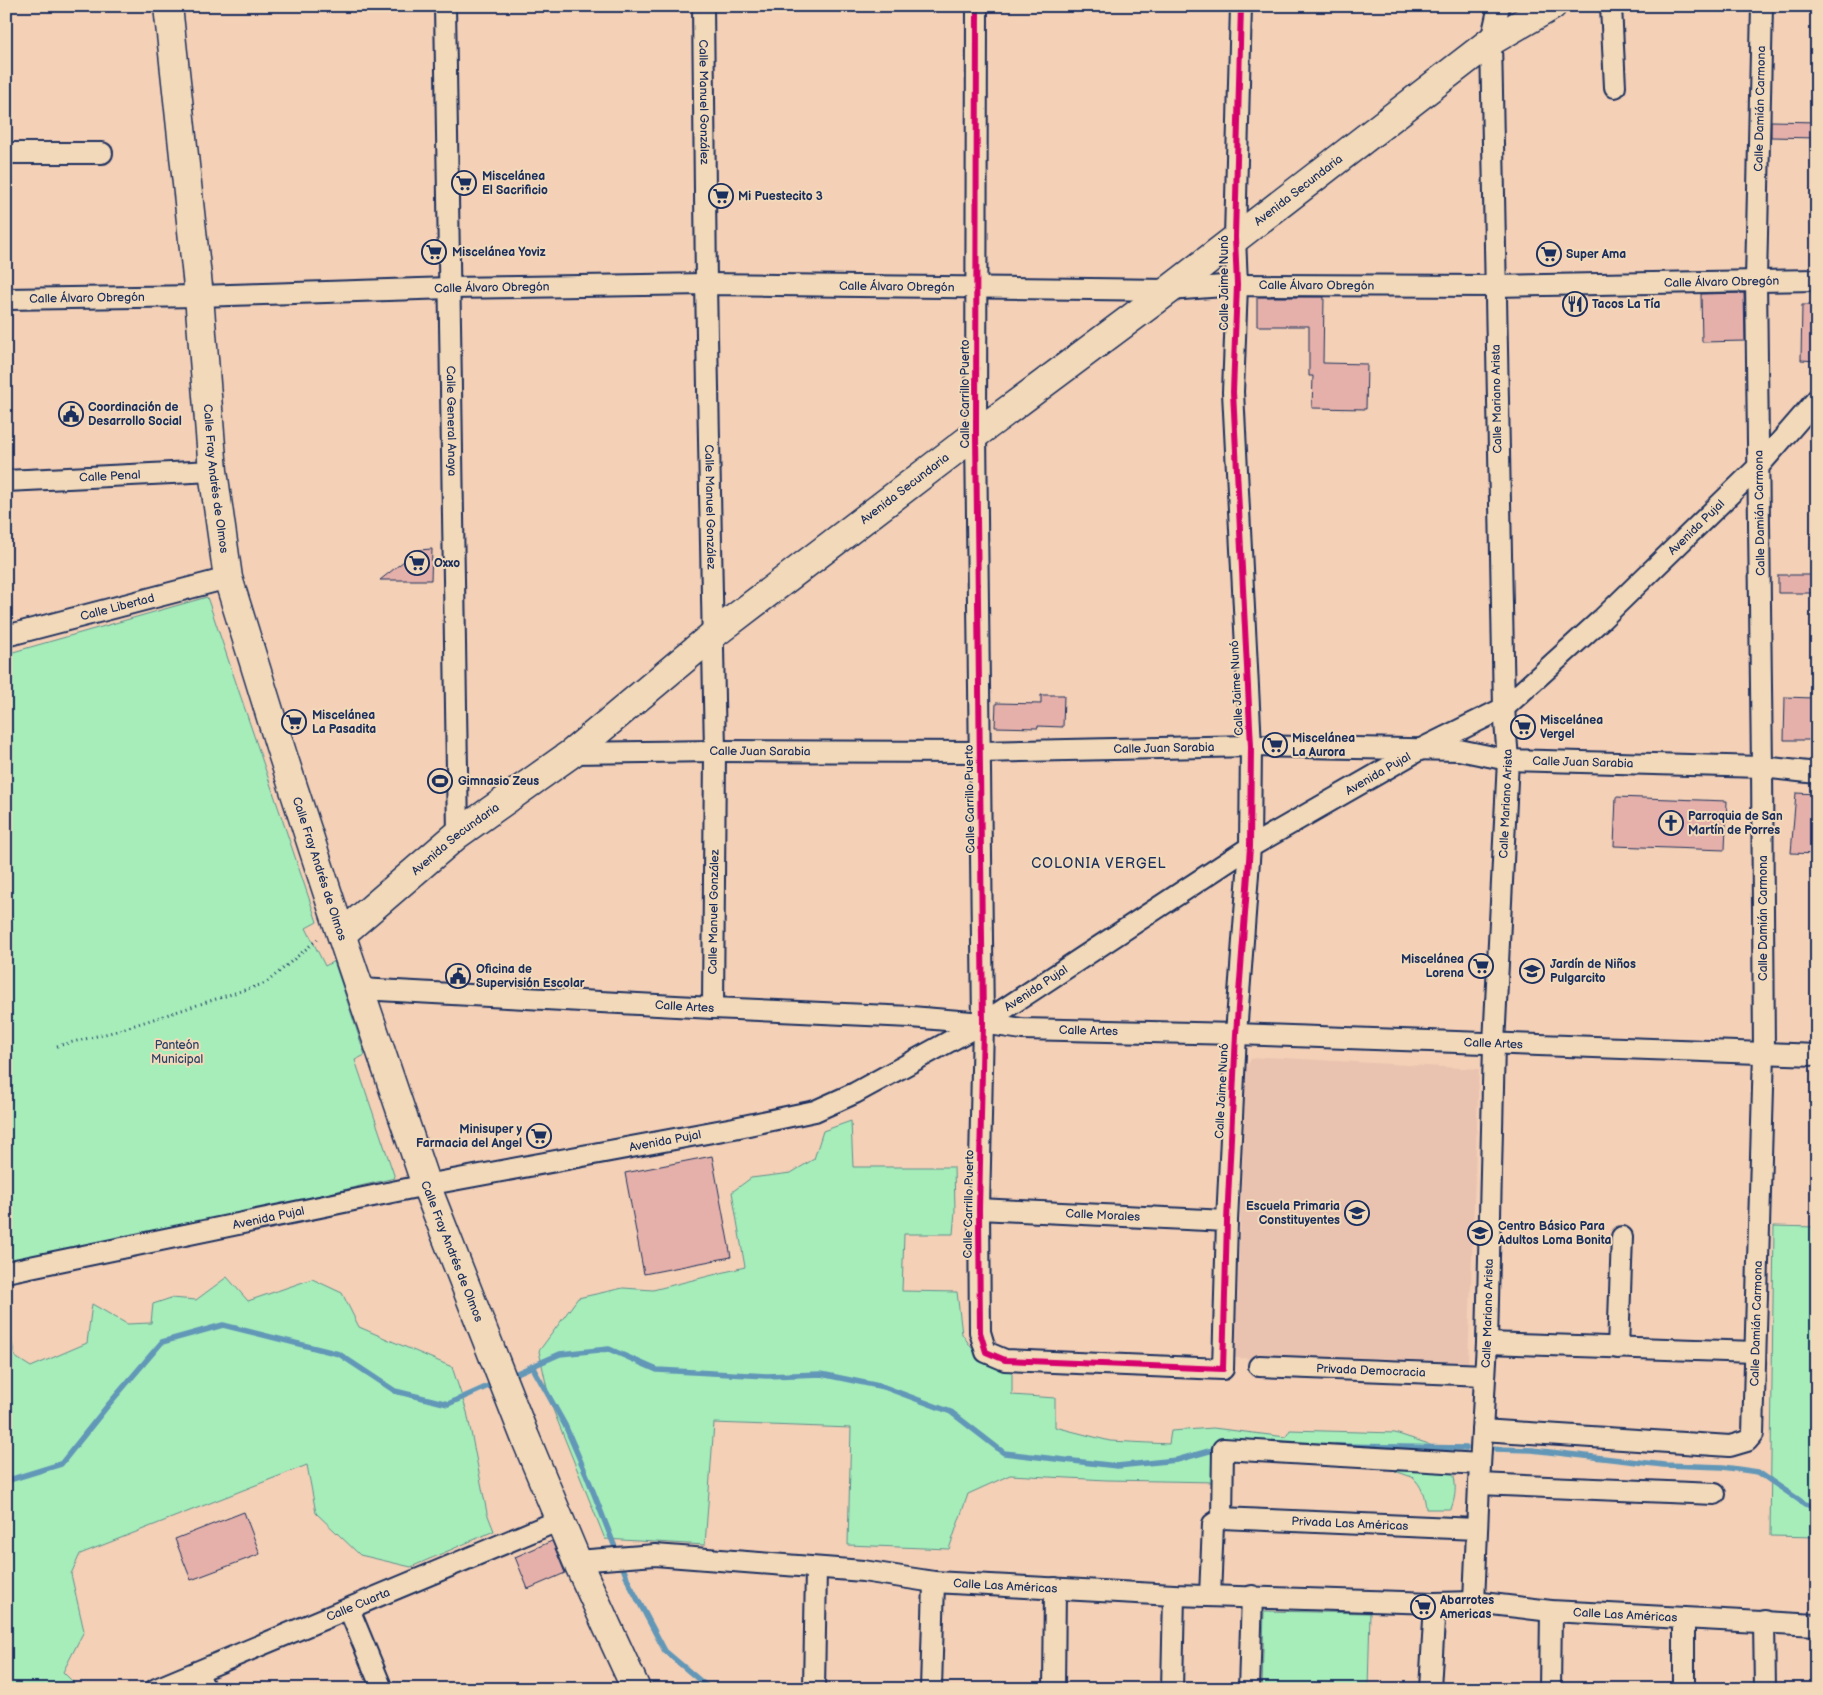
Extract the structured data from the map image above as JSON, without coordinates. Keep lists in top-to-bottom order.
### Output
{
  "streets": {
    "street": [
      "Calle Manuel González",
      "Calle Damián Carmona",
      "Avenida Secundaria",
      "Calle Álvaro Obregón",
      "Calle Jaime Nunó",
      "Calle Carrillo Puerto",
      "Calle Mariano Arista",
      "Calle General Anaya",
      "Calle Penal",
      "Calle Fray Andrés de Olmos",
      "Avenida Pujal",
      "Calle Libertad",
      "Calle Juan Sarabia",
      "Calle Artes",
      "Calle Morales",
      "Privada Democracia",
      "Privada Las Américas",
      "Calle Las Américas",
      "Calle Cuarta"
    ]
  },
  "crossings": [
    ["Calle Manuel González", "Avenida Secundaria"],
    ["Calle Manuel González", "Calle Álvaro Obregón"],
    ["Calle Manuel González", "Calle Juan Sarabia"],
    ["Calle Manuel González", "Calle Artes"],
    ["Calle Damián Carmona", "Calle Álvaro Obregón"],
    ["Calle Damián Carmona", "Calle Mariano Arista"],
    ["Calle Damián Carmona", "Avenida Pujal"],
    ["Calle Damián Carmona", "Calle Juan Sarabia"],
    ["Calle Damián Carmona", "Calle Artes"],
    ["Avenida Secundaria", "Calle Álvaro Obregón"],
    ["Avenida Secundaria", "Calle Jaime Nunó"],
    ["Avenida Secundaria", "Calle Carrillo Puerto"],
    ["Avenida Secundaria", "Calle Mariano Arista"],
    ["Avenida Secundaria", "Calle General Anaya"],
    ["Avenida Secundaria", "Calle Fray Andrés de Olmos"],
    ["Avenida Secundaria", "Calle Juan Sarabia"],
    ["Calle Álvaro Obregón", "Calle Jaime Nunó"],
    ["Calle Álvaro Obregón", "Calle Carrillo Puerto"],
    ["Calle Álvaro Obregón", "Calle Mariano Arista"],
    ["Calle Álvaro Obregón", "Calle General Anaya"],
    ["Calle Álvaro Obregón", "Calle Fray Andrés de Olmos"],
    ["Calle Jaime Nunó", "Calle Carrillo Puerto"],
    ["Calle Jaime Nunó", "Avenida Pujal"],
    ["Calle Jaime Nunó", "Calle Juan Sarabia"],
    ["Calle Jaime Nunó", "Calle Artes"],
    ["Calle Jaime Nunó", "Calle Morales"],
    ["Calle Carrillo Puerto", "Avenida Pujal"],
    ["Calle Carrillo Puerto", "Calle Juan Sarabia"],
    ["Calle Carrillo Puerto", "Calle Artes"],
    ["Calle Carrillo Puerto", "Calle Morales"],
    ["Calle Mariano Arista", "Avenida Pujal"],
    ["Calle Mariano Arista", "Calle Juan Sarabia"],
    ["Calle Mariano Arista", "Calle Artes"],
    ["Calle Mariano Arista", "Privada Democracia"],
    ["Calle Mariano Arista", "Privada Las Américas"],
    ["Calle Mariano Arista", "Calle Las Américas"],
    ["Calle Penal", "Calle Fray Andrés de Olmos"],
    ["Calle Fray Andrés de Olmos", "Avenida Pujal"],
    ["Calle Fray Andrés de Olmos", "Calle Libertad"],
    ["Calle Fray Andrés de Olmos", "Calle Artes"],
    ["Calle Fray Andrés de Olmos", "Calle Las Américas"],
    ["Calle Fray Andrés de Olmos", "Calle Cuarta"],
    ["Avenida Pujal", "Calle Juan Sarabia"],
    ["Avenida Pujal", "Calle Artes"]
  ],
  "districts": ["COLONIA VERGEL"],
  "parks": ["Panteón Municipal"],
  "places": {
    "supermarket": [
      "Miscelánea El Sacrificio",
      "Mi Puestecito 3",
      "Miscelánea Yoviz",
      "Super Ama",
      "Oxxo",
      "Miscelánea La Pasadita",
      "Miscelánea Vergel",
      "Miscelánea La Aurora",
      "Miscelánea Lorena",
      "Minisuper y Farmacia del Angel",
      "Abarrotes Americas"
    ],
    "restaurant": ["Tacos La Tía"],
    "public building": ["Coordinación de Desarrollo Social", "Oficina de Supervisión Escolar"],
    "sports": ["Gimnasio Zeus"],
    "church": ["Parroquia de San Martín de Porres"],
    "school or university": ["Jardín de Niños Pulgarcito", "Escuela Primaria Constituyentes", "Centro Básico Para Adultos Loma Bonita"]
  }
}
